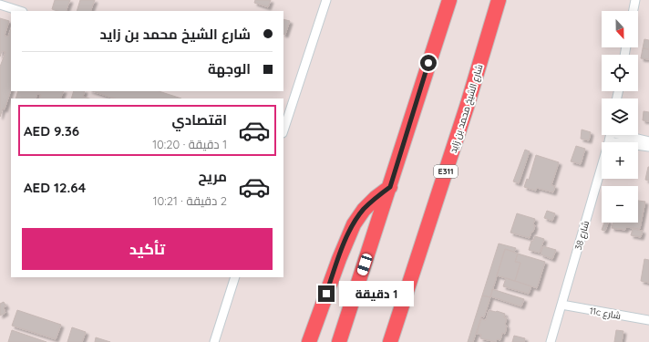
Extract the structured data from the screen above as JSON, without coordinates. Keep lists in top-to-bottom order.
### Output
{
  "streets": {
    "highway": ["شارع الشيخ محمد بن زايد", "E311"],
    "street": ["شارع 38", "11c شارع"]
  },
  "crossings": [
    ["شارع 38", "11c شارع"]
  ],
  "north": "bottom",
  "page": {
    "map_buttons": ["+", "−"],
    "banner": ["شارع الشيخ محمد بن زايد", "الوجهة"],
    "list": [
      {
        "name": "اقتصادي",
        "note": "1 دقيقة · 10:20",
        "value": "AED 9.36"
      },
      {
        "name": "مريح",
        "note": "2 دقيقة · 10:21",
        "value": "AED 12.64"
      }
    ],
    "buttons": "تأكيد",
    "bubble": "1 دقيقة"
  }
}
